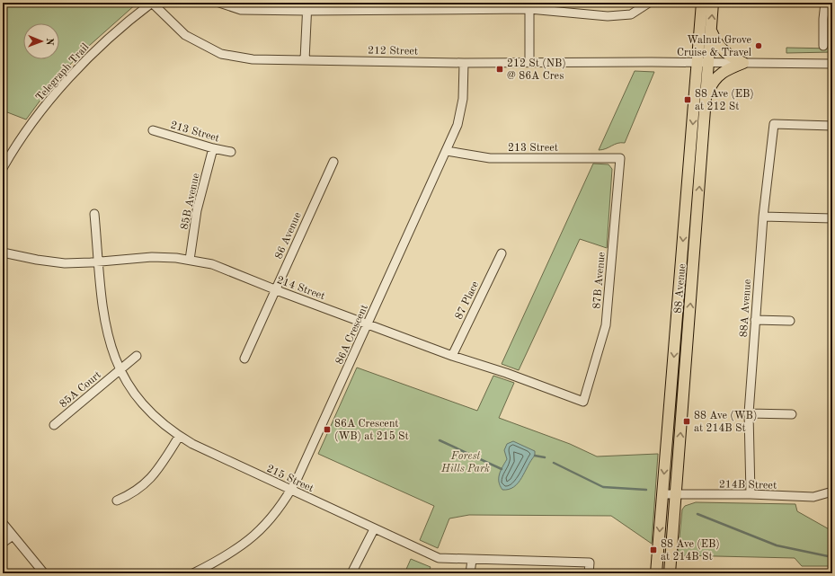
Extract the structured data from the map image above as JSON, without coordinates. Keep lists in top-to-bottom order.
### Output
{
  "streets": {
    "main road": ["88 Avenue"],
    "street": [
      "212 Street",
      "Telegraph Trail",
      "213 Street",
      "85B Avenue",
      "86 Avenue",
      "87B Avenue",
      "214 Street",
      "87 Place",
      "88A Avenue",
      "86A Crescent",
      "85A Court",
      "215 Street",
      "214B Street"
    ]
  },
  "crossings": [
    ["212 Street", "Telegraph Trail"],
    ["212 Street", "88 Avenue"],
    ["212 Street", "86A Crescent"],
    ["213 Street", "85B Avenue"],
    ["213 Street", "87B Avenue"],
    ["213 Street", "86A Crescent"],
    ["85B Avenue", "214 Street"],
    ["86 Avenue", "214 Street"],
    ["87B Avenue", "214 Street"],
    ["214 Street", "87 Place"],
    ["214 Street", "86A Crescent"],
    ["214 Street", "215 Street"],
    ["88 Avenue", "214B Street"],
    ["88A Avenue", "214B Street"],
    ["86A Crescent", "215 Street"],
    ["85A Court", "215 Street"]
  ],
  "parks": ["Forest Hills Park"],
  "places": {
    "other": ["Walnut Grove Cruise & Travel"],
    "transit": [
      "212 St (NB) @ 86A Cres",
      "88 Ave (EB) at 212 St",
      "88 Ave (WB) at 214B St",
      "86A Crescent (WB) at 215 St",
      "88 Ave (EB) at 214B St"
    ]
  },
  "north": "right"
}
